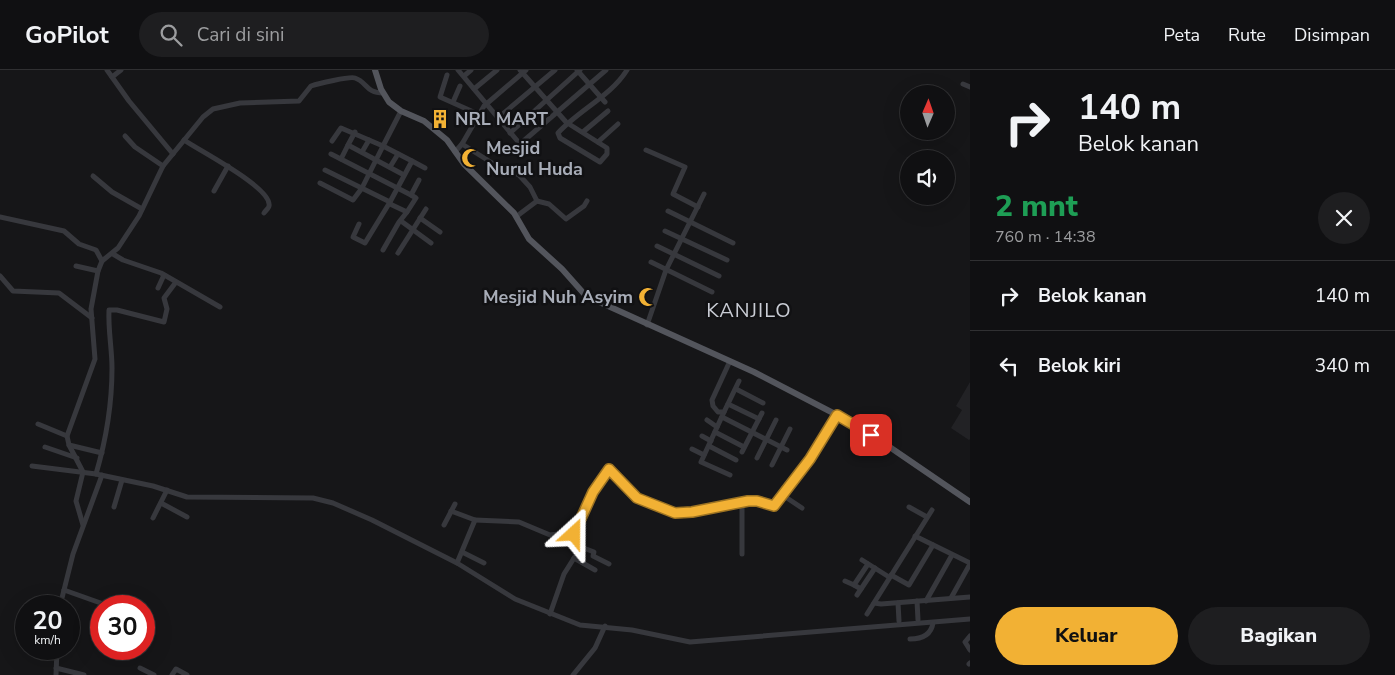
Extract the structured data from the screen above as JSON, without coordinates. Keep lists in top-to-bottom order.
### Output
{
  "districts": ["KANJILO"],
  "places": {
    "building": ["NRL MART"],
    "mosque": ["Mesjid Nurul Huda", "Mesjid Nuh Asyim"]
  },
  "north": "top",
  "page": {
    "header": "GoPilot",
    "search": "Cari di sini",
    "nav": ["Peta", "Rute", "Disimpan"],
    "turn": ["140 m", "Belok kanan"],
    "heading": ["2 mnt", "760 m · 14:38"],
    "list": [
      {
        "name": "Belok kanan",
        "value": "140 m"
      },
      {
        "name": "Belok kiri",
        "value": "340 m"
      }
    ],
    "speed": "20 km/h",
    "limit": "30",
    "buttons": ["Keluar", "Bagikan"]
  }
}
